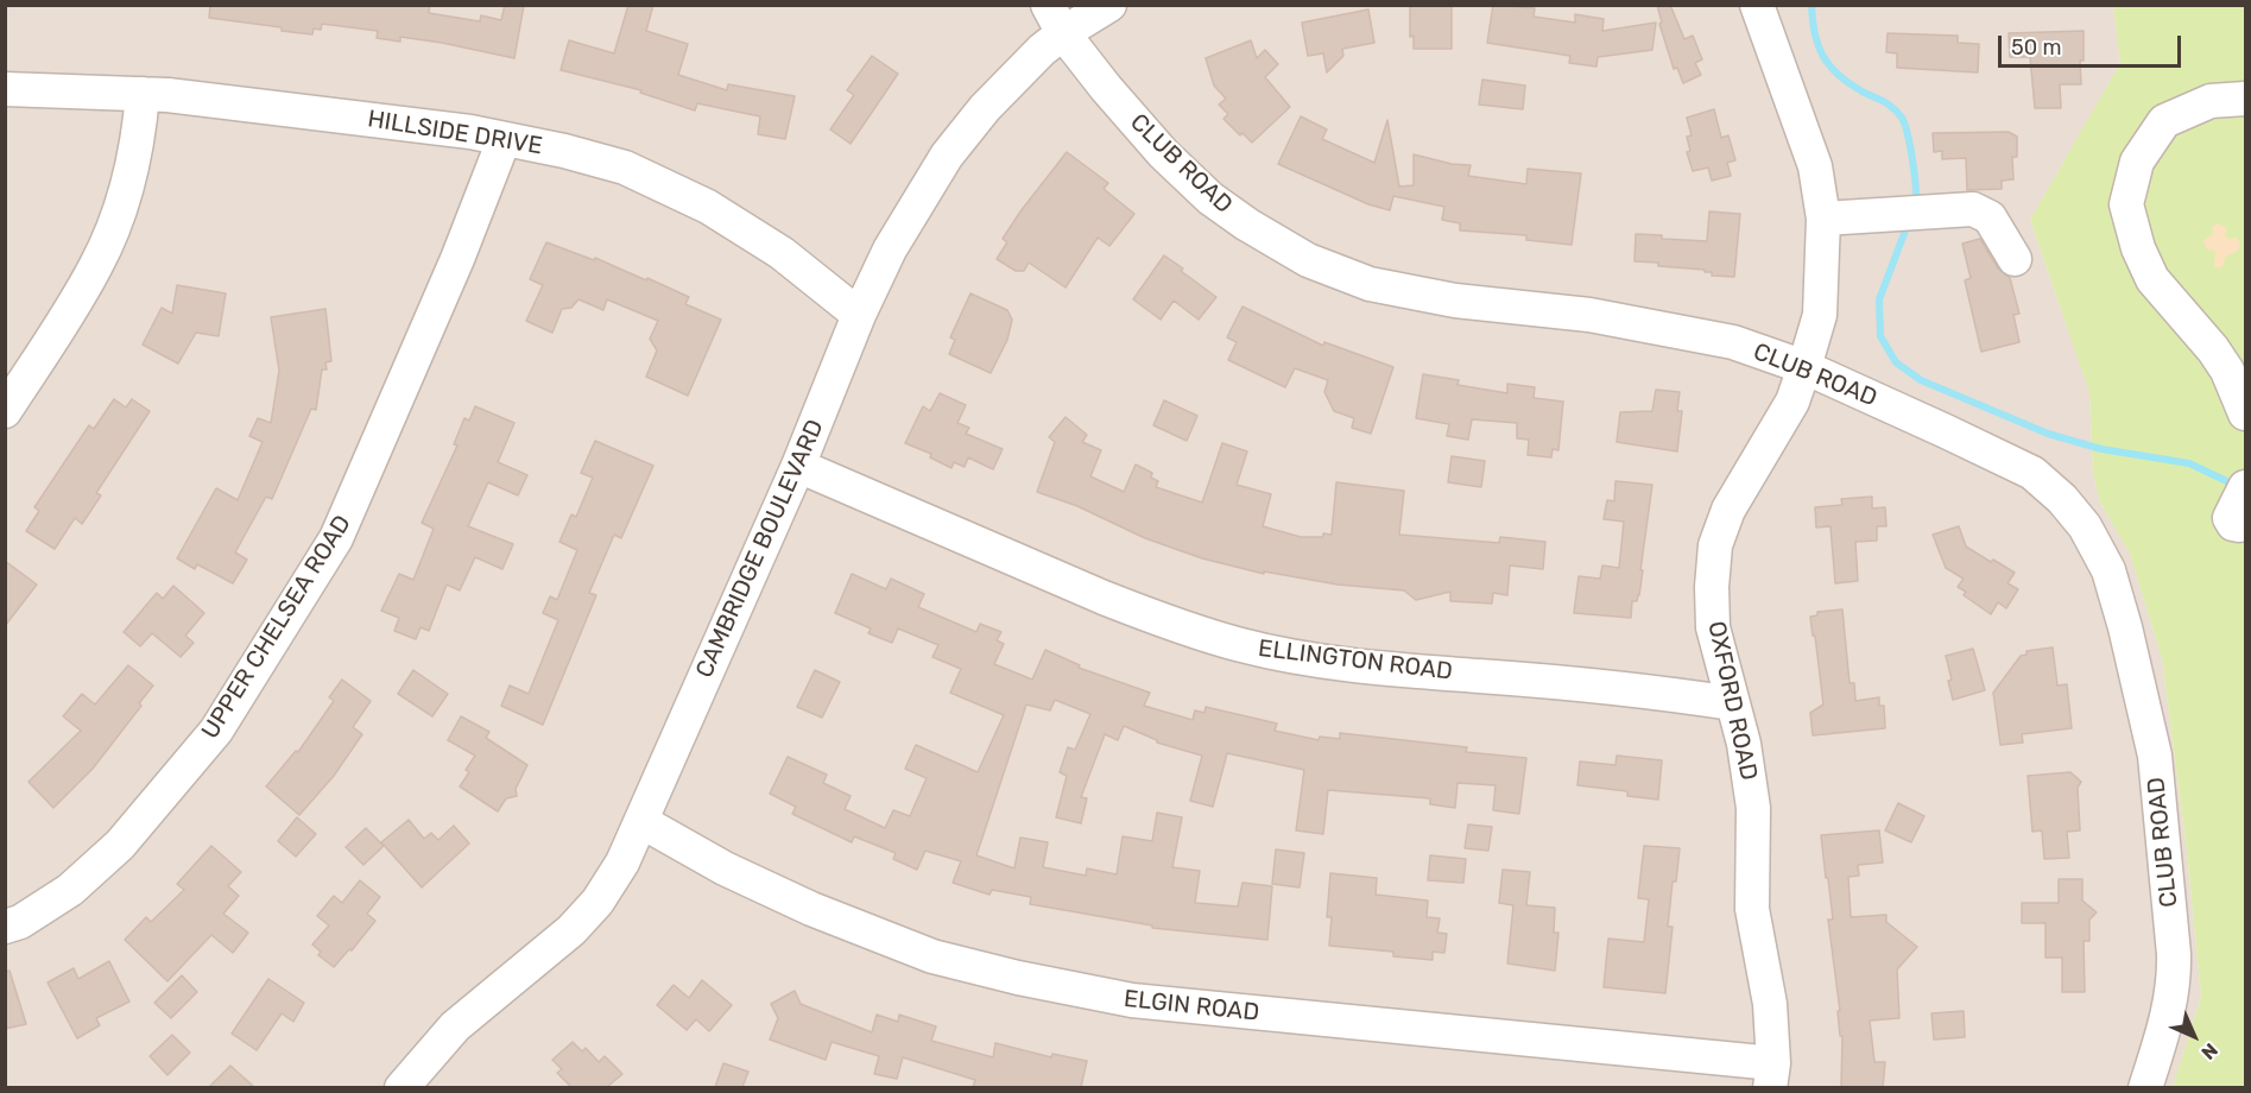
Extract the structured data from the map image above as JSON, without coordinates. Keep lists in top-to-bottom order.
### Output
{
  "streets": {
    "street": [
      "HILLSIDE DRIVE",
      "CLUB ROAD",
      "CAMBRIDGE BOULEVARD",
      "UPPER CHELSEA ROAD",
      "ELLINGTON ROAD",
      "OXFORD ROAD",
      "ELGIN ROAD"
    ]
  },
  "crossings": [
    ["HILLSIDE DRIVE", "CAMBRIDGE BOULEVARD"],
    ["HILLSIDE DRIVE", "UPPER CHELSEA ROAD"],
    ["CLUB ROAD", "CAMBRIDGE BOULEVARD"],
    ["CLUB ROAD", "OXFORD ROAD"],
    ["CAMBRIDGE BOULEVARD", "ELLINGTON ROAD"],
    ["CAMBRIDGE BOULEVARD", "ELGIN ROAD"],
    ["ELLINGTON ROAD", "OXFORD ROAD"],
    ["OXFORD ROAD", "ELGIN ROAD"]
  ],
  "scale_bar": "50 m",
  "north": "bottom right"
}
